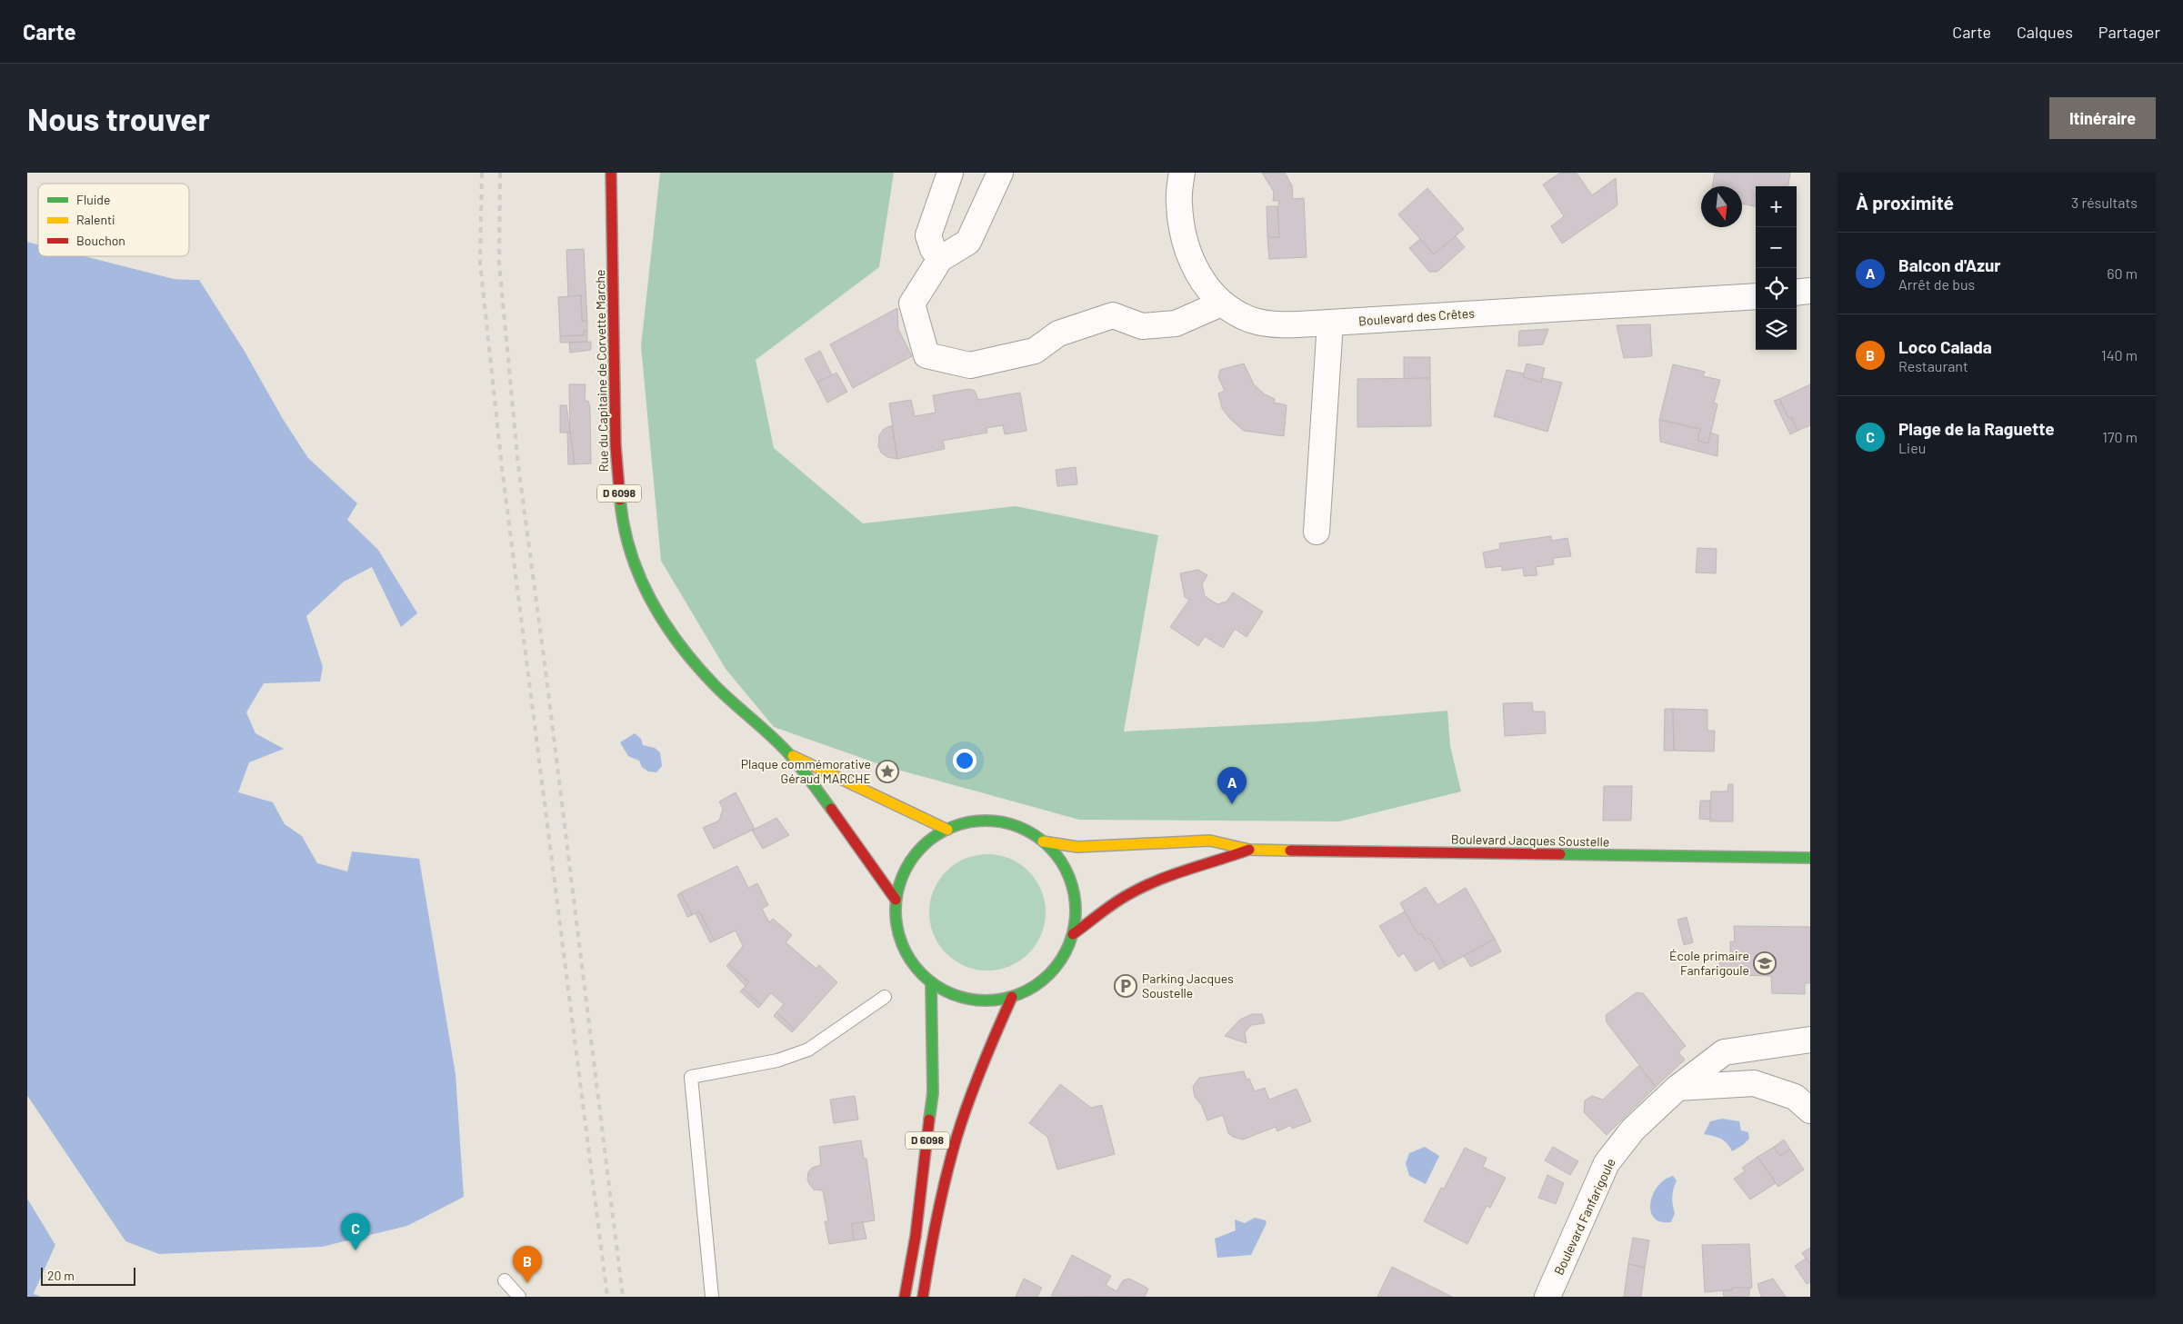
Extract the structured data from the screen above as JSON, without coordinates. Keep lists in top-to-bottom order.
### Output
{
  "streets": {
    "main road": ["Rue du Capitaine de Corvette Marche", "D 6098", "Boulevard Jacques Soustelle"],
    "street": ["Boulevard des Crêtes", "Boulevard Fanfarigoule"]
  },
  "places": {
    "place": ["Plaque commémorative Géraud MARCHE"],
    "school or university": ["École primaire Fanfarigoule"],
    "parking": ["Parking Jacques Soustelle"]
  },
  "legend": ["Fluide", "Ralenti", "Bouchon"],
  "scale_bar": "20 m",
  "north": "bottom",
  "page": {
    "header": "Carte",
    "nav": ["Carte", "Calques", "Partager"],
    "buttons": "Itinéraire",
    "title": "Nous trouver",
    "heading": ["À proximité", "3 résultats"],
    "map_buttons": ["+", "−"],
    "list": [
      {
        "mark": "A",
        "name": "Balcon d'Azur",
        "note": "Arrêt de bus",
        "value": "60 m"
      },
      {
        "mark": "B",
        "name": "Loco Calada",
        "note": "Restaurant",
        "value": "140 m"
      },
      {
        "mark": "C",
        "name": "Plage de la Raguette",
        "note": "Lieu",
        "value": "170 m"
      }
    ],
    "pins": ["A", "C", "B"],
    "scale": "20 m"
  }
}
